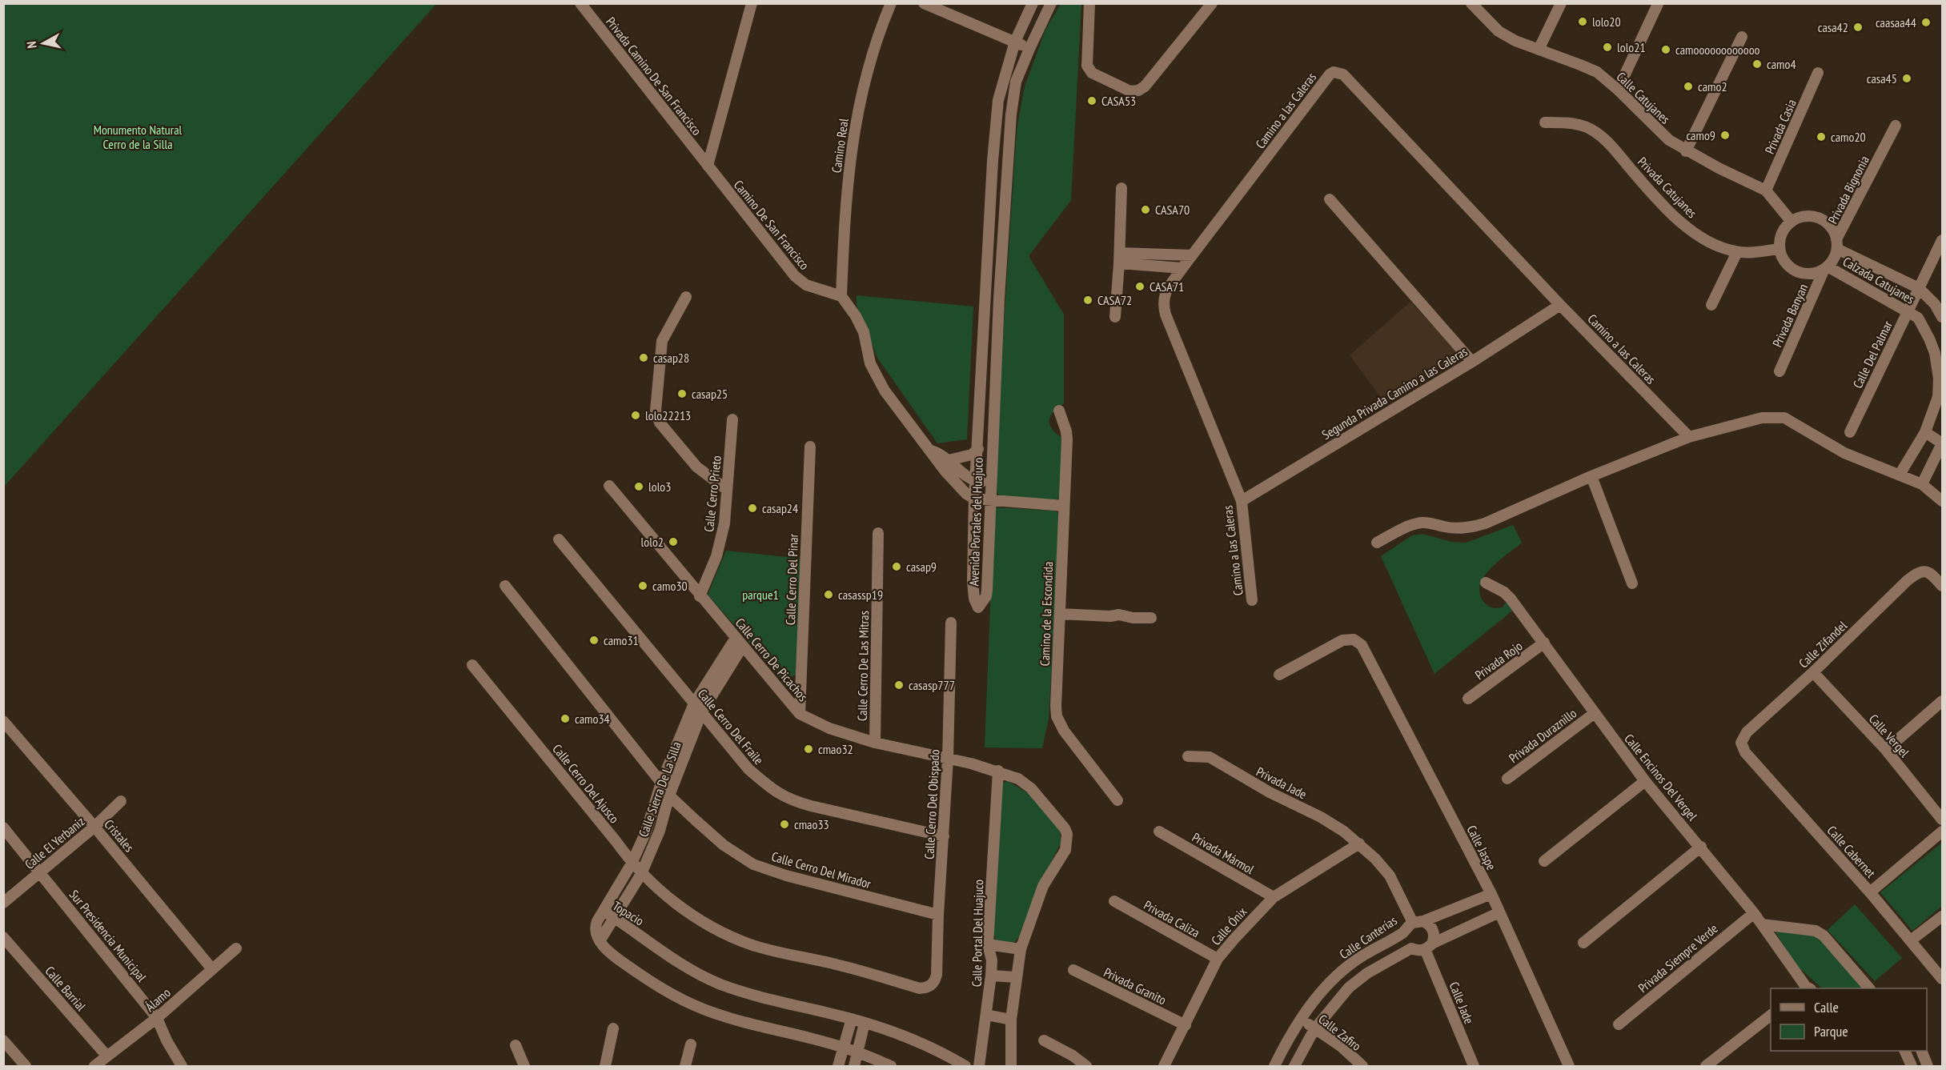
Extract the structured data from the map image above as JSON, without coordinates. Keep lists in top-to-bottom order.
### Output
{
  "streets": {
    "street": [
      "Privada Camino De San Francisco",
      "Calle Catujanes",
      "Camino a las Caleras",
      "Privada Casia",
      "Camino Real",
      "Privada Catujanes",
      "Privada Bignonia",
      "Camino De San Francisco",
      "Calzada Catujanes",
      "Privada Banyan",
      "Calle Del Palmar",
      "Segunda Privada Camino a las Caleras",
      "Calle Cerro Prieto",
      "Avenida Portales del Huajuco",
      "Calle Cerro Del Pinar",
      "Camino de la Escondida",
      "Calle Zifandel",
      "Calle Cerro De Picachos",
      "Privada Rojo",
      "Calle Cerro De Las Mitras",
      "Calle Cerro Del Fraile",
      "Privada Duraznillo",
      "Calle Vergel",
      "Calle Encinos Del Vergel",
      "Privada Jade",
      "Calle Cerro Del Ajusco",
      "Calle Sierra De La Silla",
      "Calle Cerro Del Obispado",
      "Cristales",
      "Calle El Yerbaniz",
      "Calle Jaspe",
      "Calle Cabernet",
      "Privada Mármol",
      "Calle Cerro Del Mirador",
      "Topacio",
      "Privada Caliza",
      "Calle Ónix",
      "Calle Portal Del Huajuco",
      "Sur Presidencia Municipal",
      "Calle Canterías",
      "Privada Siempre Verde",
      "Privada Granito",
      "Calle Barrial",
      "Álamo",
      "Calle Jade",
      "Calle Zafiro"
    ]
  },
  "crossings": [
    ["Privada Camino De San Francisco", "Camino De San Francisco"],
    ["Calle Catujanes", "Privada Casia"],
    ["Calle Catujanes", "Privada Catujanes"],
    ["Calle Catujanes", "Privada Bignonia"],
    ["Calle Catujanes", "Calzada Catujanes"],
    ["Calle Catujanes", "Privada Banyan"],
    ["Camino a las Caleras", "Segunda Privada Camino a las Caleras"],
    ["Camino Real", "Camino De San Francisco"],
    ["Privada Catujanes", "Privada Bignonia"],
    ["Privada Catujanes", "Calzada Catujanes"],
    ["Privada Catujanes", "Privada Banyan"],
    ["Privada Bignonia", "Calzada Catujanes"],
    ["Privada Bignonia", "Privada Banyan"],
    ["Calzada Catujanes", "Privada Banyan"],
    ["Calzada Catujanes", "Calle Del Palmar"],
    ["Calle Cerro Prieto", "Calle Cerro De Picachos"],
    ["Calle Cerro Del Pinar", "Calle Cerro De Picachos"],
    ["Calle Zifandel", "Calle Vergel"],
    ["Calle Zifandel", "Calle Cabernet"],
    ["Calle Cerro De Picachos", "Calle Cerro De Las Mitras"],
    ["Calle Cerro De Picachos", "Calle Sierra De La Silla"],
    ["Calle Cerro De Picachos", "Calle Cerro Del Obispado"],
    ["Calle Cerro De Picachos", "Calle Portal Del Huajuco"],
    ["Privada Rojo", "Calle Encinos Del Vergel"],
    ["Calle Cerro Del Fraile", "Calle Sierra De La Silla"],
    ["Calle Cerro Del Fraile", "Calle Cerro Del Obispado"],
    ["Privada Duraznillo", "Calle Encinos Del Vergel"],
    ["Calle Encinos Del Vergel", "Privada Siempre Verde"],
    ["Privada Jade", "Calle Ónix"],
    ["Privada Jade", "Calle Jade"],
    ["Calle Cerro Del Ajusco", "Calle Sierra De La Silla"],
    ["Calle Cerro Del Ajusco", "Calle Cerro Del Obispado"],
    ["Calle Sierra De La Silla", "Calle Cerro Del Mirador"],
    ["Calle Sierra De La Silla", "Topacio"],
    ["Calle Cerro Del Obispado", "Calle Cerro Del Mirador"],
    ["Cristales", "Calle El Yerbaniz"],
    ["Cristales", "Álamo"],
    ["Calle El Yerbaniz", "Sur Presidencia Municipal"],
    ["Calle Jaspe", "Calle Canterías"],
    ["Privada Mármol", "Calle Ónix"],
    ["Privada Caliza", "Calle Ónix"],
    ["Calle Ónix", "Privada Granito"],
    ["Calle Ónix", "Calle Jade"],
    ["Sur Presidencia Municipal", "Álamo"],
    ["Calle Canterías", "Calle Jade"],
    ["Calle Canterías", "Calle Zafiro"],
    ["Calle Barrial", "Álamo"]
  ],
  "parks": ["Monumento Natural Cerro de la Silla", "parque1"],
  "places": [
    "lolo20",
    "caasaa44",
    "casa42",
    "lolo21",
    "camoooooooooooo",
    "camo4",
    "casa45",
    "camo2",
    "CASA53",
    "camo9",
    "camo20",
    "CASA70",
    "CASA71",
    "CASA72",
    "casap28",
    "casap25",
    "lolo22213",
    "lolo3",
    "casap24",
    "lolo2",
    "casap9",
    "camo30",
    "casassp19",
    "camo31",
    "casasp777",
    "camo34",
    "cmao32",
    "cmao33"
  ],
  "legend": ["Calle", "Parque"],
  "north": "left"
}
